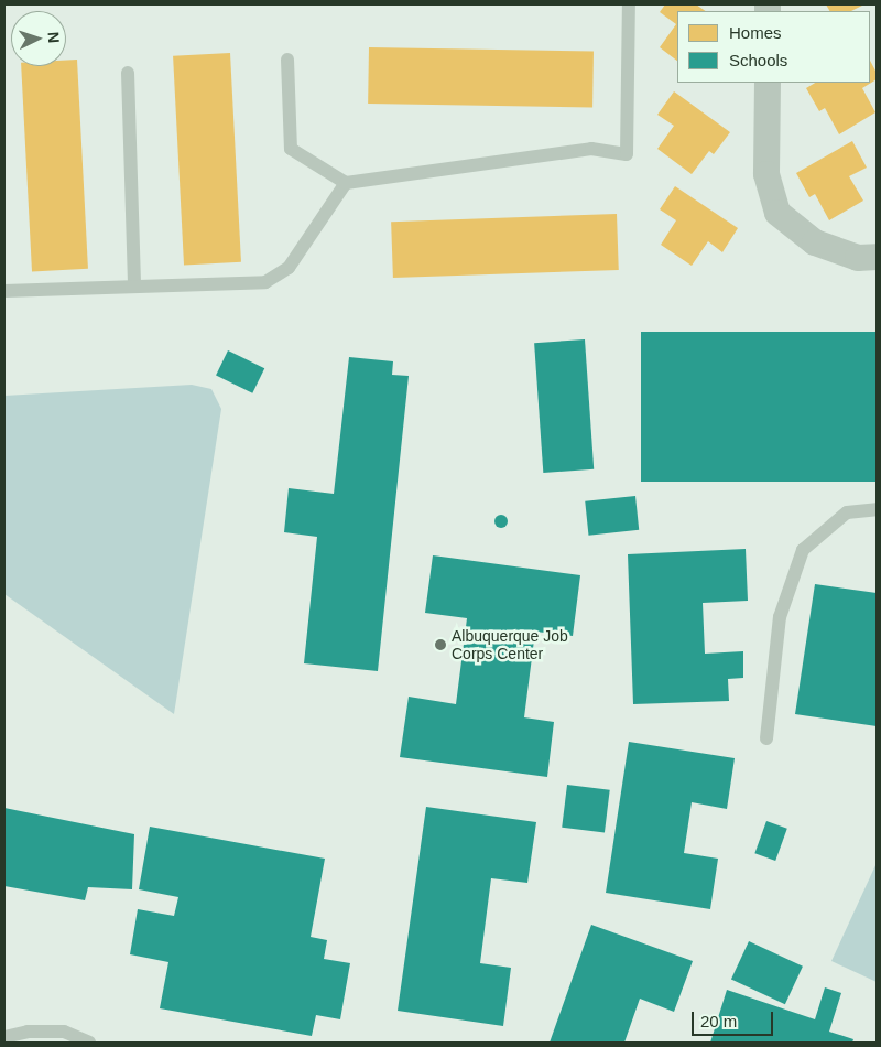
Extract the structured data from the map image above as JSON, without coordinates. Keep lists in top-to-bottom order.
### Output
{
  "places": ["Albuquerque Job Corps Center"],
  "legend": ["Homes", "Schools"],
  "scale_bar": "20 m",
  "north": "right"
}
